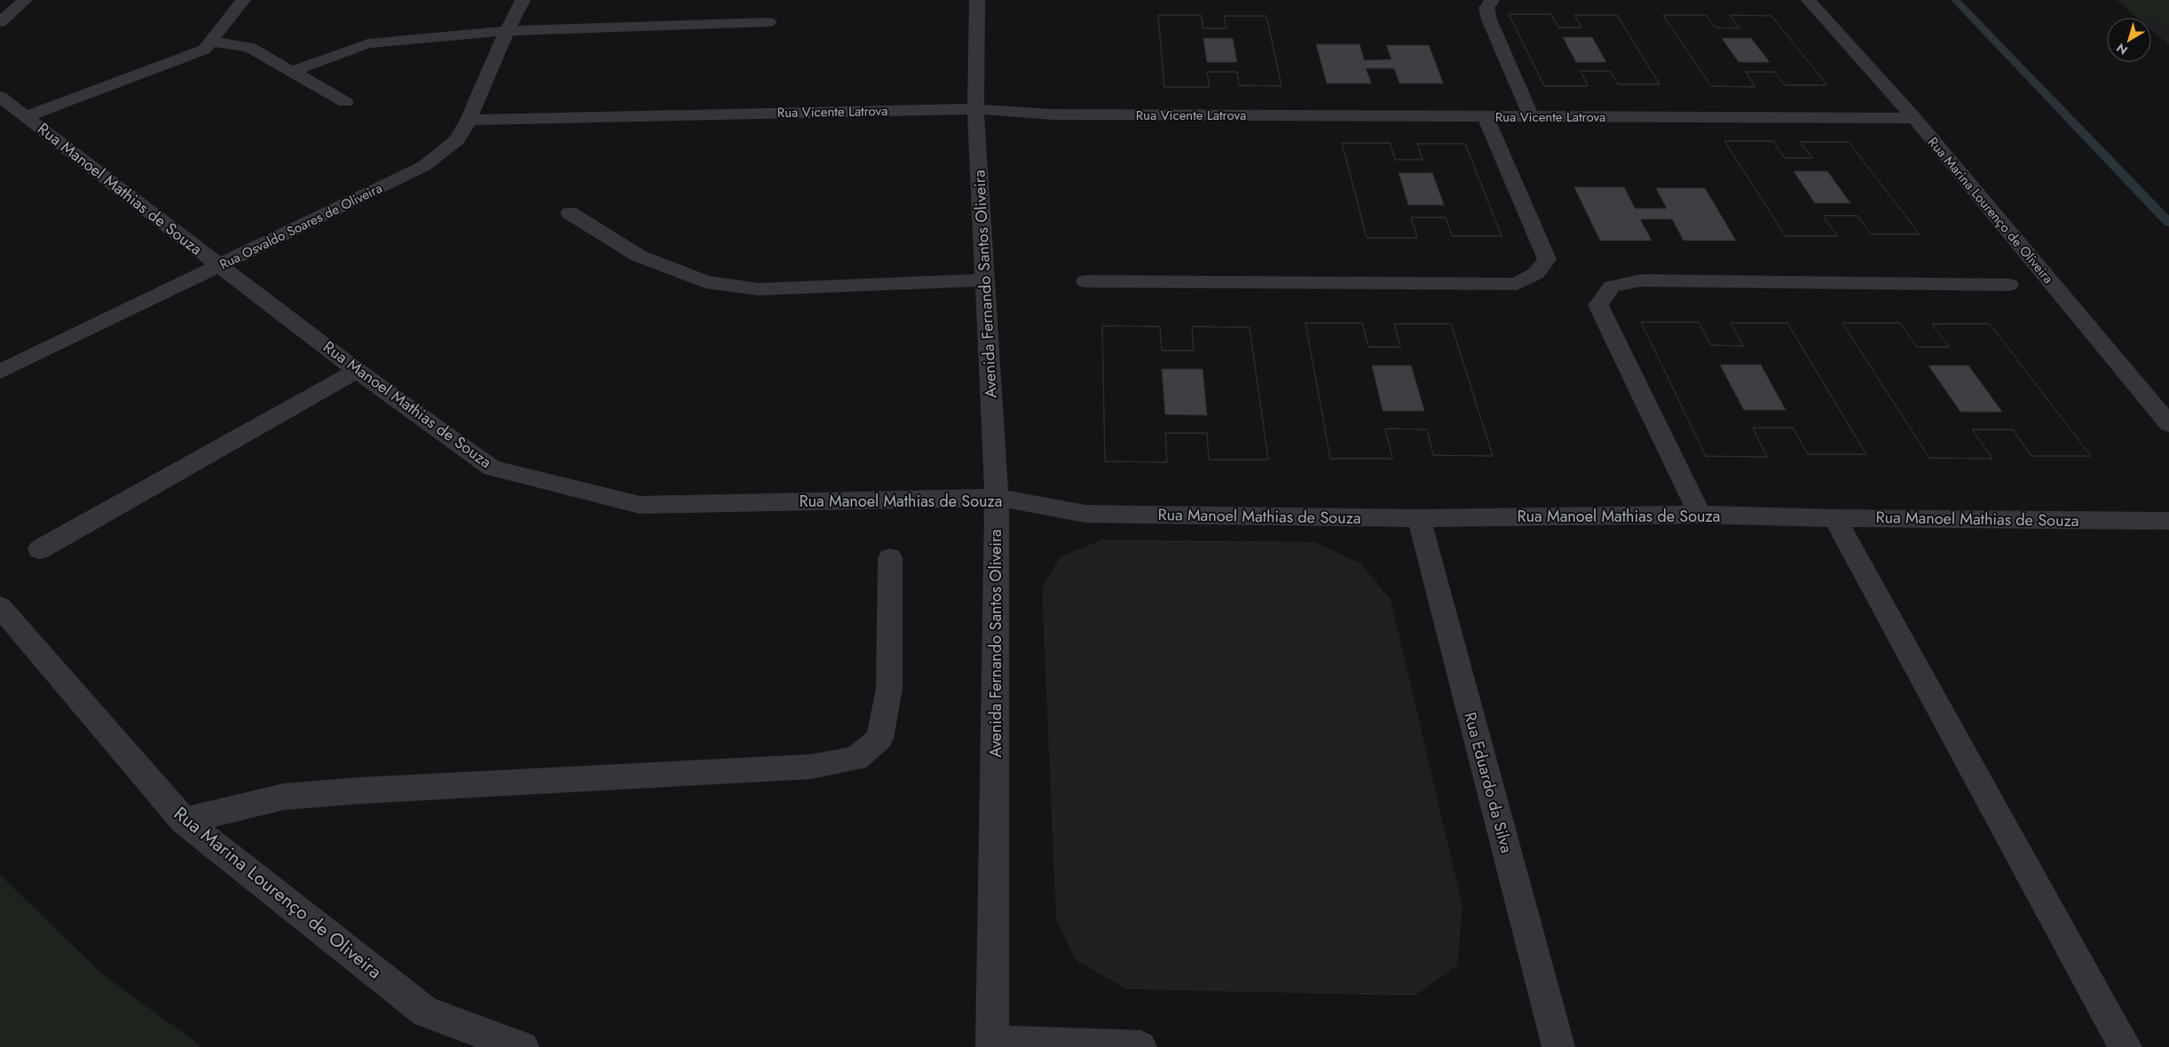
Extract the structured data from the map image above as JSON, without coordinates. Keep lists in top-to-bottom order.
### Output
{
  "streets": {
    "street": [
      "Rua Vicente Latrova",
      "Rua Manoel Mathias de Souza",
      "Rua Marina Lourenço de Oliveira",
      "Rua Osvaldo Soares de Oliveira",
      "Avenida Fernando Santos Oliveira",
      "Rua Eduardo da Silva"
    ]
  },
  "crossings": [
    ["Rua Vicente Latrova", "Rua Marina Lourenço de Oliveira"],
    ["Rua Vicente Latrova", "Rua Osvaldo Soares de Oliveira"],
    ["Rua Vicente Latrova", "Avenida Fernando Santos Oliveira"],
    ["Rua Manoel Mathias de Souza", "Rua Osvaldo Soares de Oliveira"],
    ["Rua Manoel Mathias de Souza", "Avenida Fernando Santos Oliveira"],
    ["Rua Manoel Mathias de Souza", "Rua Eduardo da Silva"]
  ],
  "north": "bottom left"
}
